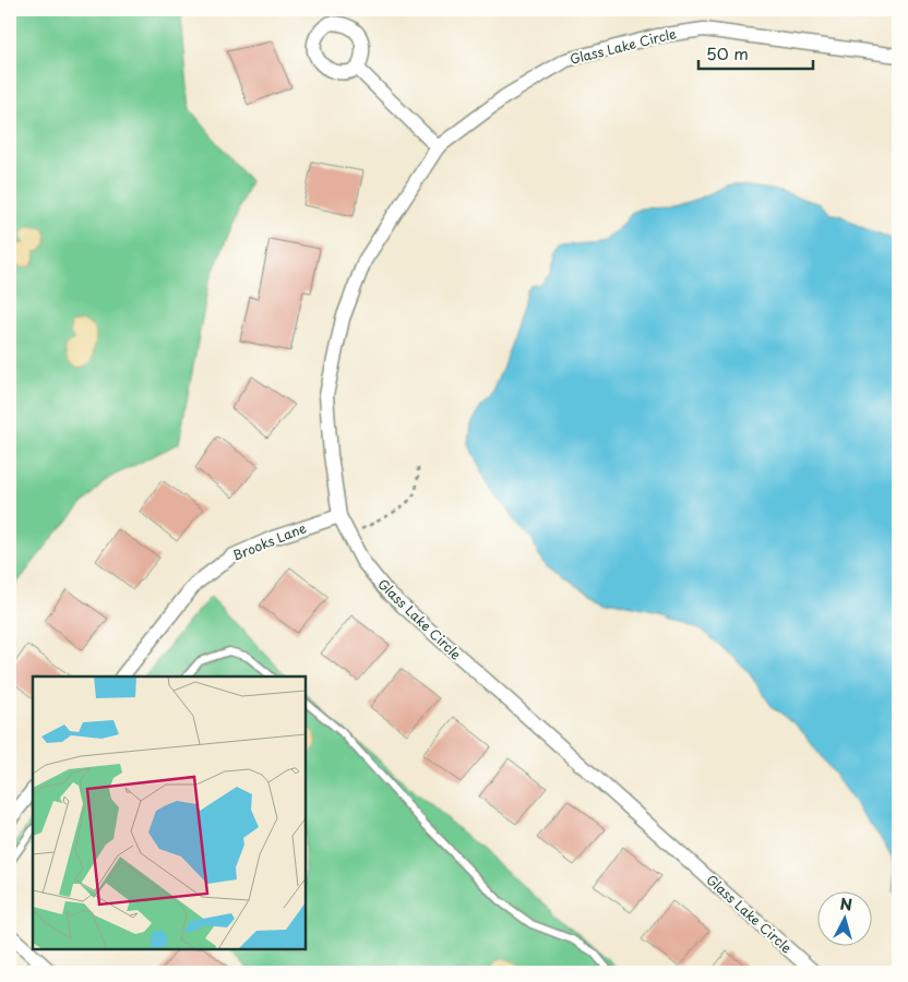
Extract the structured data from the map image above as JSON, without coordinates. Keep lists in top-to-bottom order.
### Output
{
  "streets": {
    "street": ["Glass Lake Circle", "Brooks Lane"]
  },
  "crossings": [
    ["Glass Lake Circle", "Brooks Lane"]
  ],
  "scale_bar": "50 m",
  "north": "top"
}
